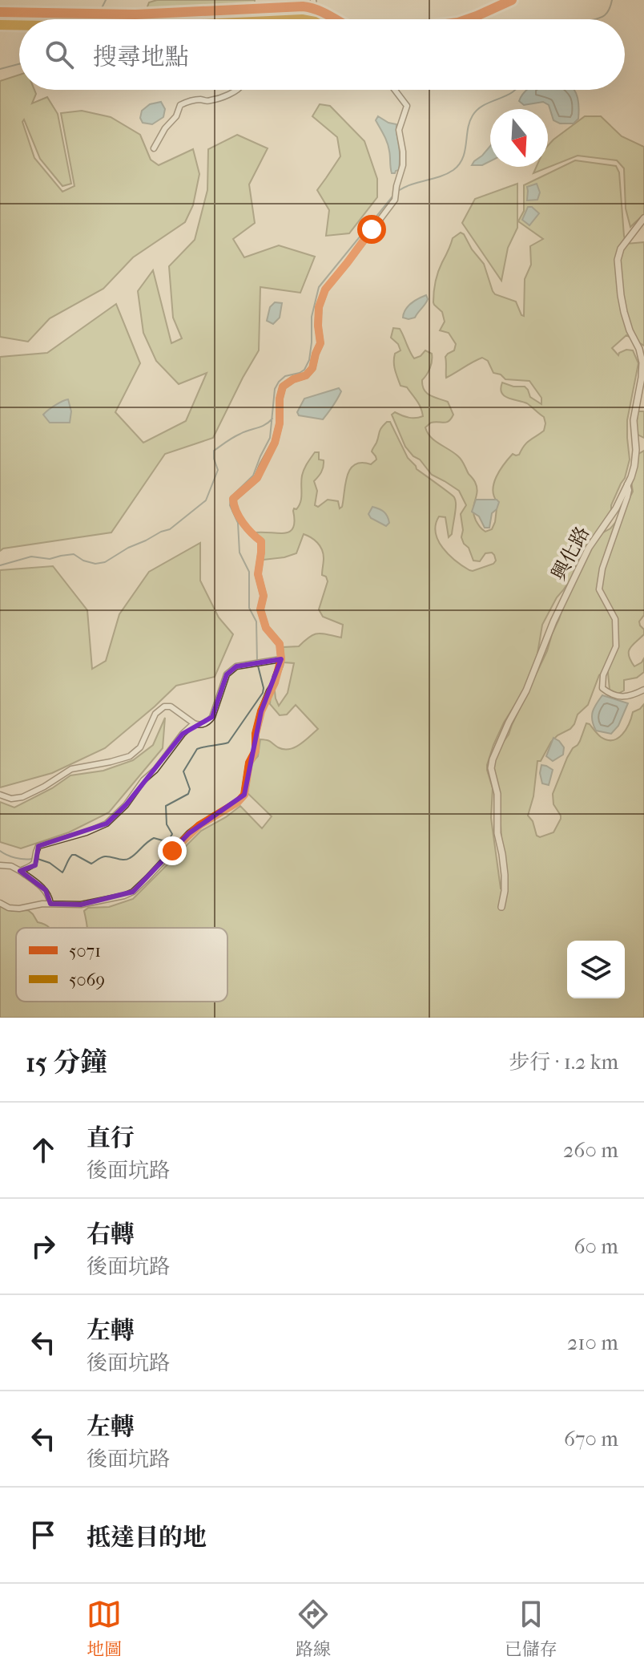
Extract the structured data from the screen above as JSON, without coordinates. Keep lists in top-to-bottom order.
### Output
{
  "streets": {
    "street": ["興化路"]
  },
  "lines": ["transit line 5071", "transit line 5069"],
  "legend": ["5071", "5069"],
  "north": "bottom",
  "page": {
    "search": "搜尋地點",
    "heading": ["15 分鐘", "步行 · 1.2 km"],
    "list": [
      ["直行", "後面坑路", "260 m"],
      ["右轉", "後面坑路", "60 m"],
      ["左轉", "後面坑路", "210 m"],
      ["左轉", "後面坑路", "670 m"],
      "抵達目的地"
    ],
    "nav": ["地圖", "路線", "已儲存"]
  }
}
